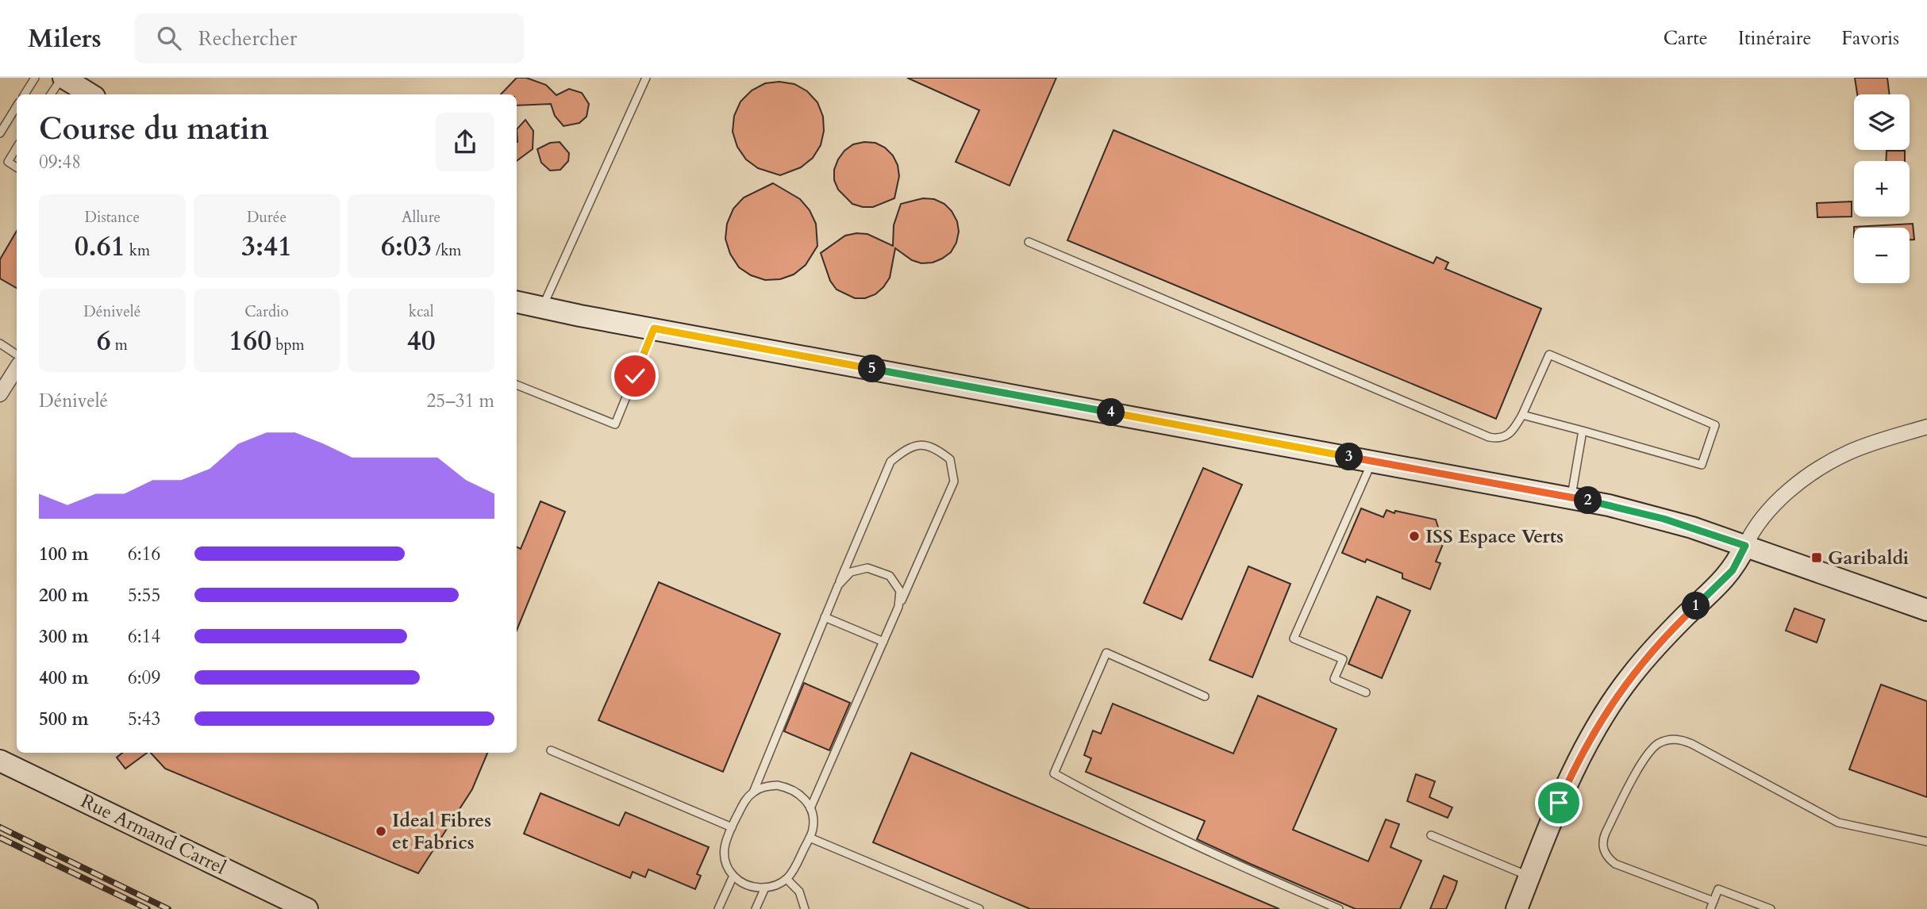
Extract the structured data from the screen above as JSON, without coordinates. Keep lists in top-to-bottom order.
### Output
{
  "streets": {
    "street": ["Rue Armand Carrel"]
  },
  "places": {
    "other": ["ISS Espace Verts", "Ideal Fibres et Fabrics"],
    "transit": ["Garibaldi"]
  },
  "page": {
    "header": "Milers",
    "search": "Rechercher",
    "nav": ["Carte", "Itinéraire", "Favoris"],
    "map_buttons": ["+", "−"],
    "heading": ["Course du matin", "09:48"],
    "stats": [
      ["Distance", "0.61 km"],
      ["Durée", "3:41"],
      ["Allure", "6:03 /km"],
      ["Dénivelé", "6 m"],
      ["Cardio", "160 bpm"],
      ["kcal", "40"]
    ],
    "pins": [
      "5",
      "4",
      "3",
      "2",
      "1"
    ],
    "chart": ["Dénivelé", "25–31 m"],
    "list": [
      {
        "name": "100 m",
        "note": "6:16"
      },
      {
        "name": "200 m",
        "note": "5:55"
      },
      {
        "name": "300 m",
        "note": "6:14"
      },
      {
        "name": "400 m",
        "note": "6:09"
      },
      {
        "name": "500 m",
        "note": "5:43"
      }
    ]
  }
}
